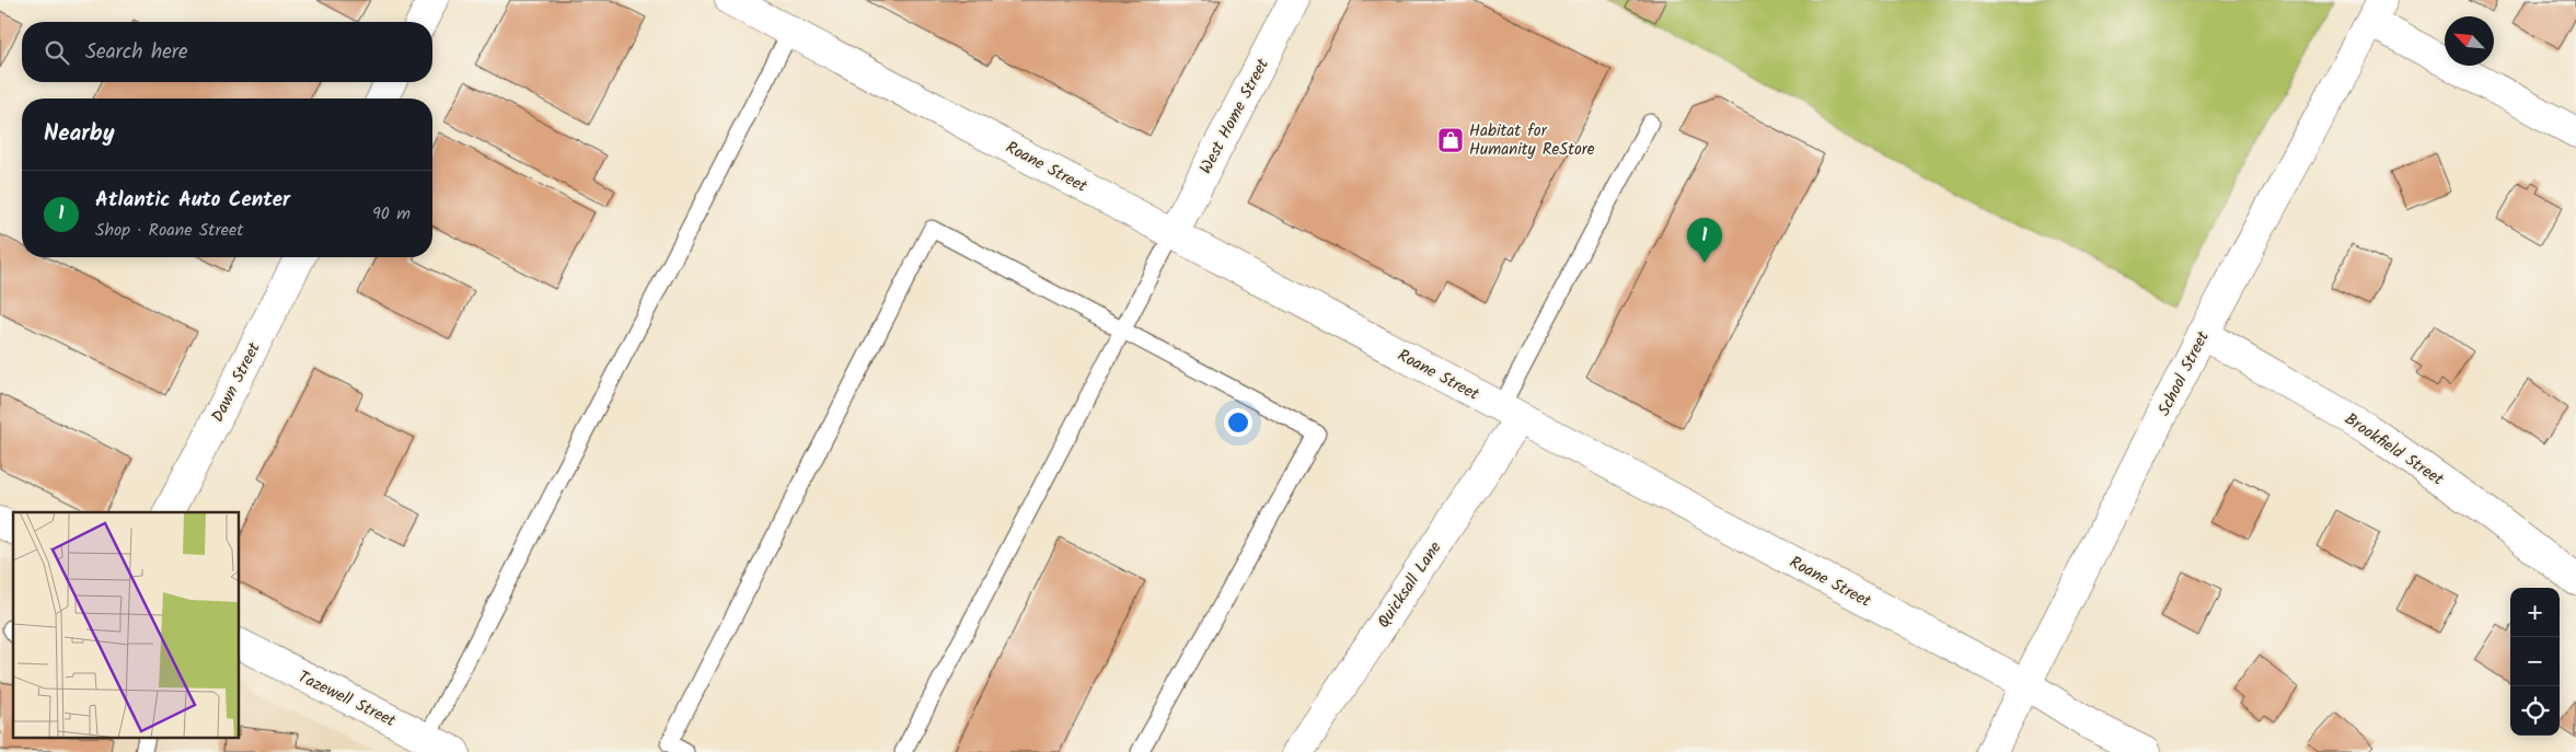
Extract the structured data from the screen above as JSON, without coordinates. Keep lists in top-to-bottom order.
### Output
{
  "streets": {
    "street": [
      "West Home Street",
      "Roane Street",
      "School Street",
      "Dawn Street",
      "Brookfield Street",
      "Quicksall Lane",
      "Tazewell Street"
    ]
  },
  "crossings": [
    ["West Home Street", "Roane Street"],
    ["Roane Street", "School Street"],
    ["Roane Street", "Quicksall Lane"],
    ["School Street", "Brookfield Street"]
  ],
  "places": {
    "shop": ["Habitat for Humanity ReStore"]
  },
  "north": "top left",
  "page": {
    "search": "Search here",
    "heading": "Nearby",
    "list": [
      {
        "mark": "1",
        "name": "Atlantic Auto Center",
        "note": "Shop · Roane Street",
        "value": "90 m"
      }
    ],
    "pins": "1",
    "map_buttons": ["+", "−"]
  }
}
